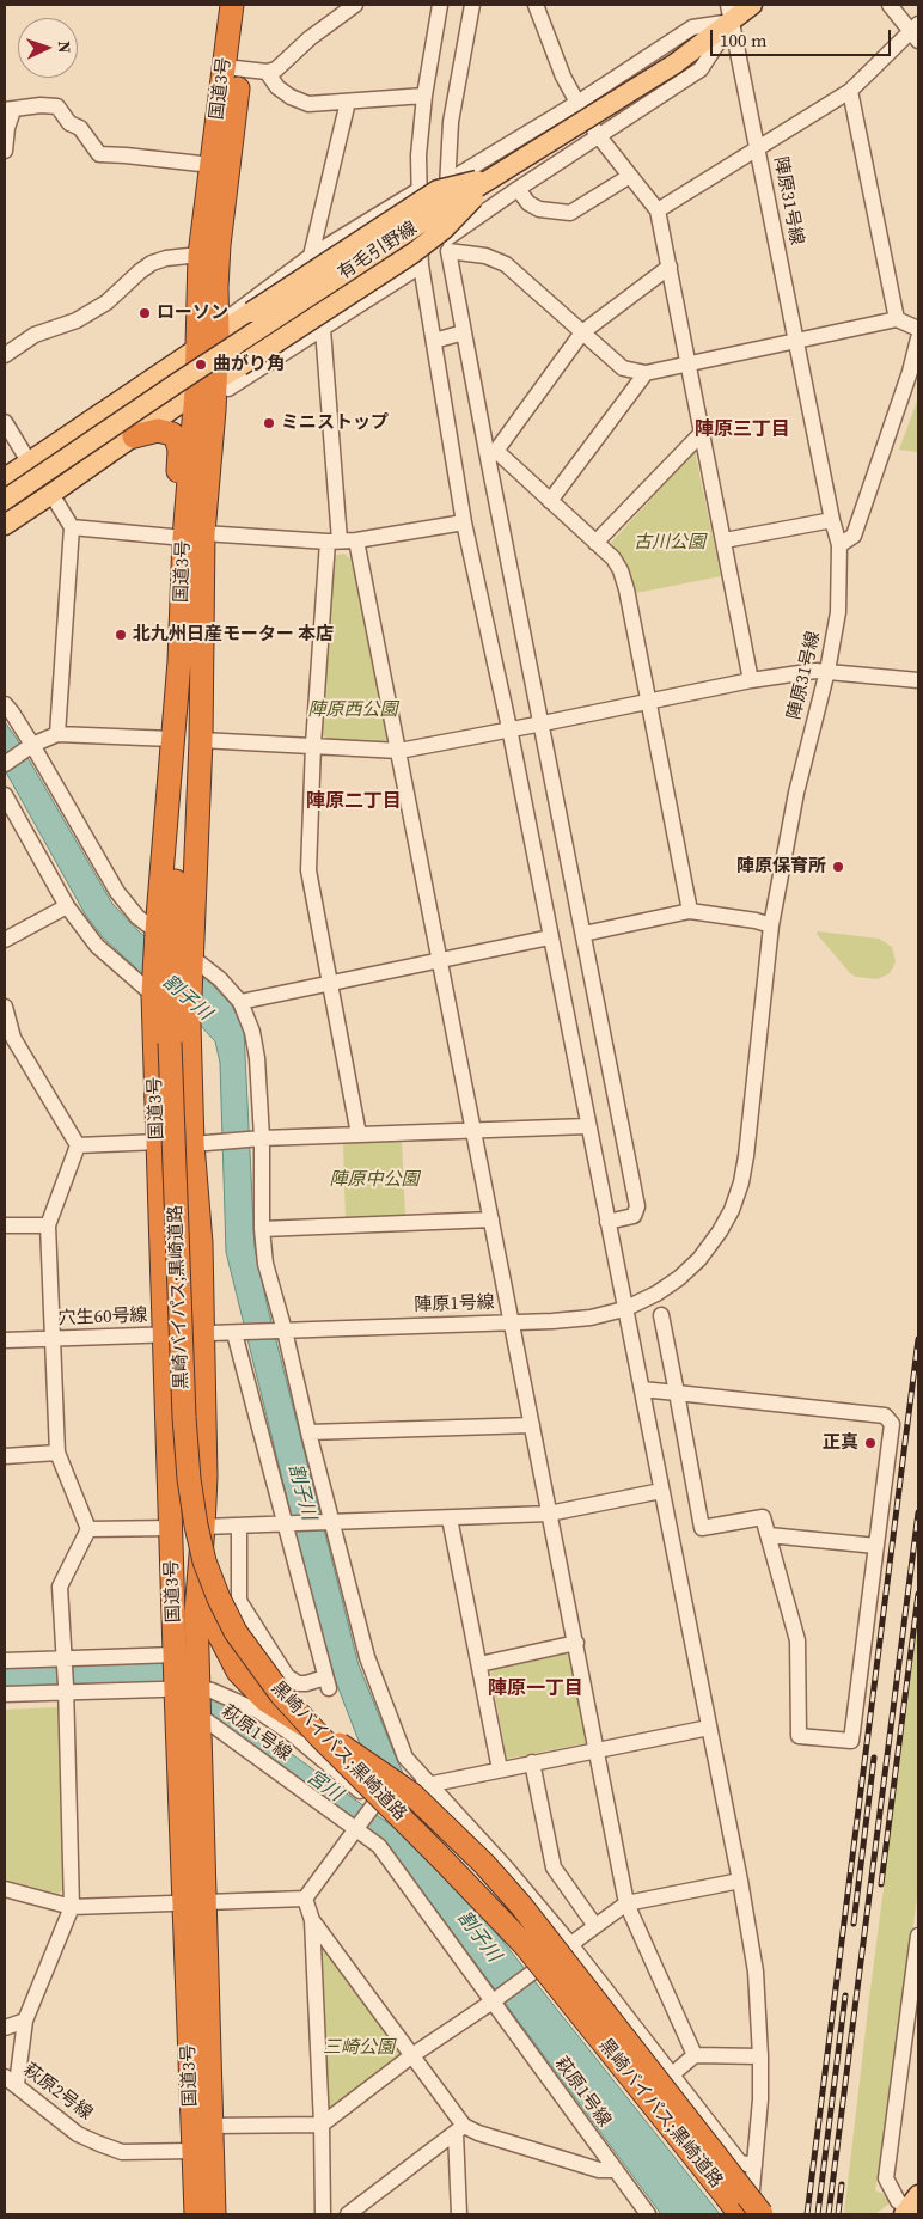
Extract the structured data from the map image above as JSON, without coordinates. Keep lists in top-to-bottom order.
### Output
{
  "streets": {
    "highway": ["国道3号", "黒崎バイパス;黒崎道路"],
    "main road": ["有毛引野線"],
    "street": [
      "陣原31号線",
      "陣原1号線",
      "穴生60号線",
      "萩原1号線",
      "萩原2号線"
    ]
  },
  "crossings": [
    ["国道3号", "黒崎バイパス;黒崎道路"],
    ["国道3号", "穴生60号線"],
    ["国道3号", "萩原1号線"],
    ["国道3号", "萩原2号線"],
    ["陣原31号線", "有毛引野線"],
    ["陣原31号線", "陣原1号線"],
    ["陣原1号線", "穴生60号線"]
  ],
  "districts": ["陣原三丁目", "陣原二丁目", "陣原一丁目"],
  "water": ["割子川", "宮川"],
  "parks": [
    "古川公園",
    "陣原西公園",
    "陣原中公園",
    "三崎公園"
  ],
  "places": [
    "ローソン",
    "曲がり角",
    "ミニストップ",
    "北九州日産モーター 本店",
    "陣原保育所",
    "正真"
  ],
  "scale_bar": "100 m",
  "north": "right"
}
